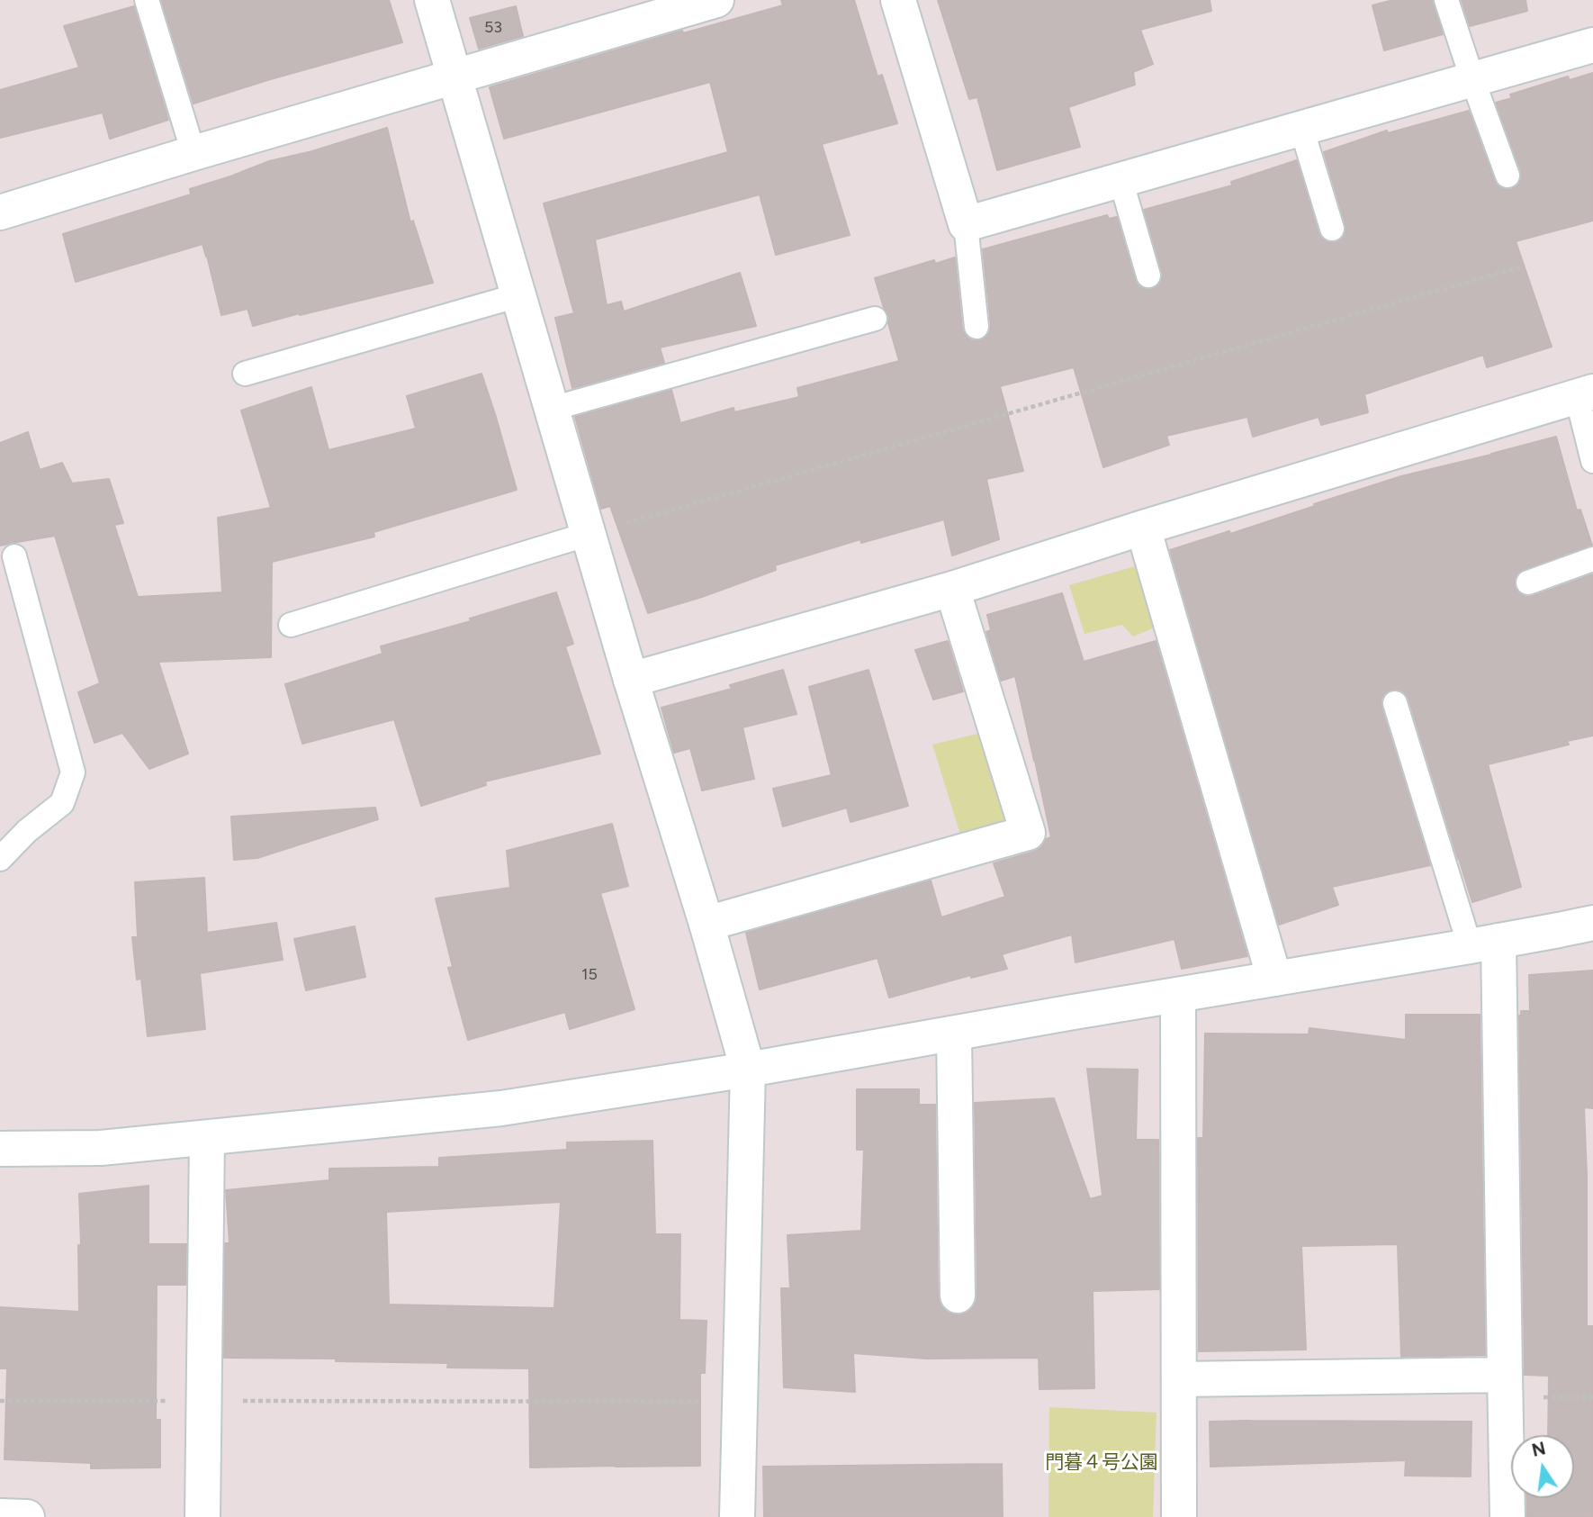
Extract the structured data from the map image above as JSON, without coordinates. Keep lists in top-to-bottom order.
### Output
{
  "parks": ["門暮４号公園"],
  "house_numbers": ["53", "15"],
  "north": "top"
}
